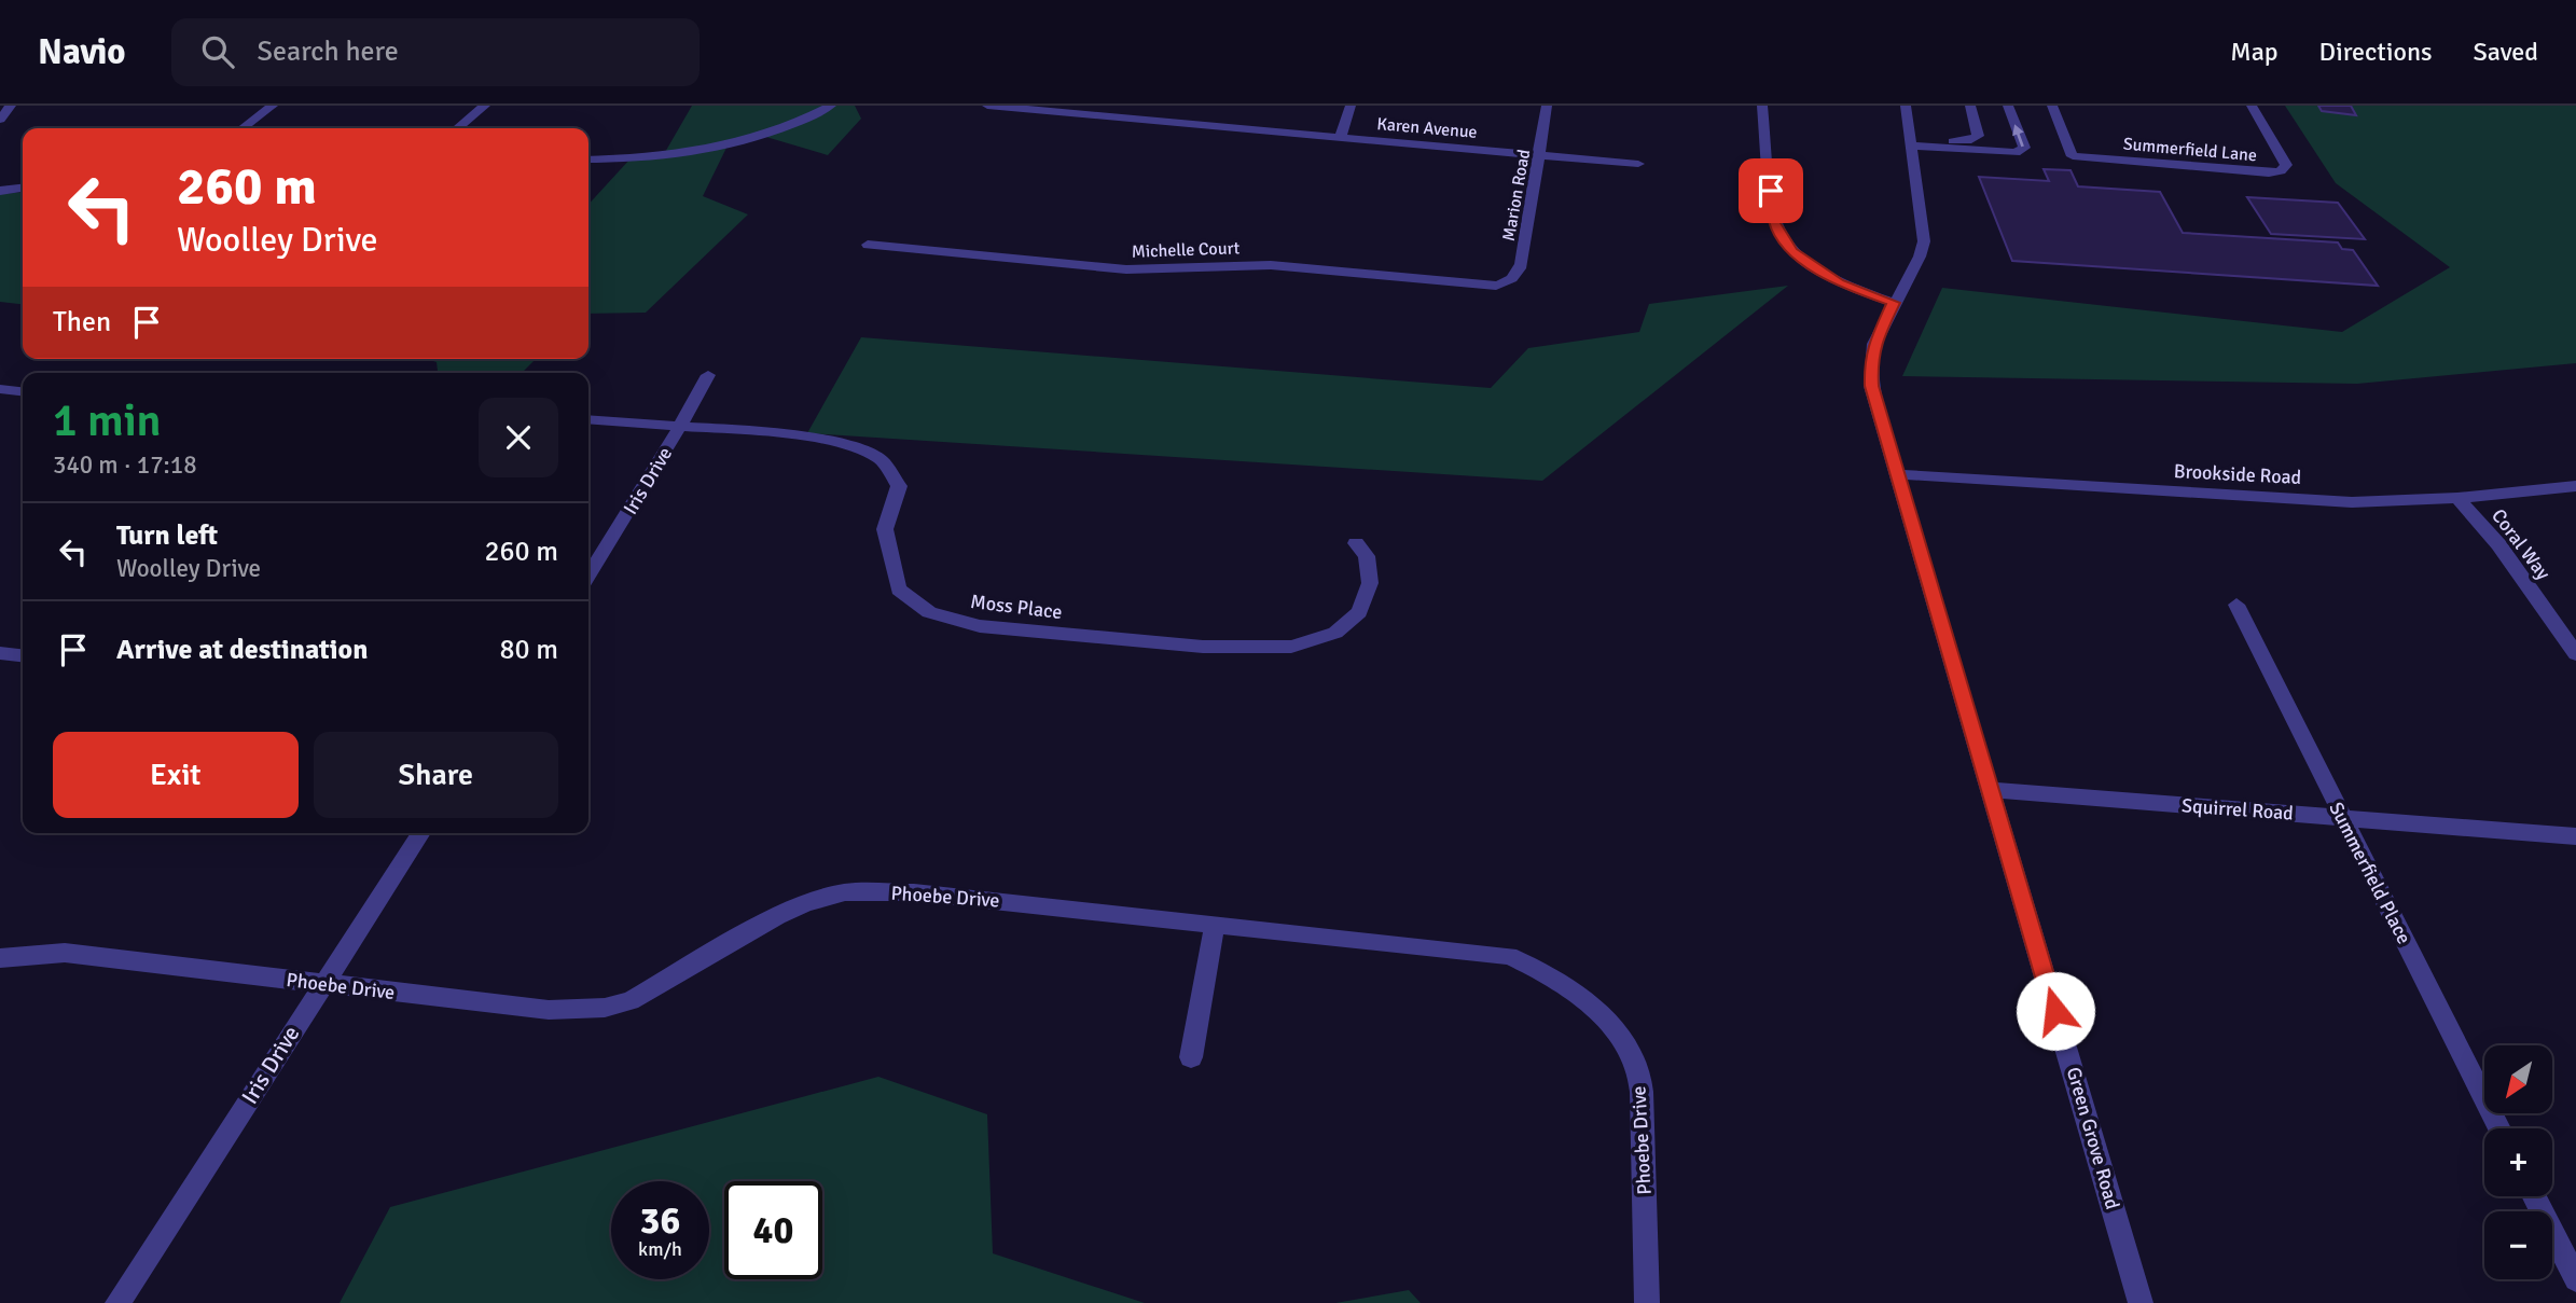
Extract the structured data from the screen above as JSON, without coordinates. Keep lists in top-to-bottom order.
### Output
{
  "streets": {
    "street": [
      "Karen Avenue",
      "Summerfield Lane",
      "Marion Road",
      "Michelle Court",
      "Brookside Road",
      "Iris Drive",
      "Coral Way",
      "Moss Place",
      "Squirrel Road",
      "Summerfield Place",
      "Phoebe Drive",
      "Green Grove Road"
    ]
  },
  "crossings": [
    ["Karen Avenue", "Marion Road"],
    ["Marion Road", "Michelle Court"],
    ["Brookside Road", "Coral Way"],
    ["Brookside Road", "Green Grove Road"],
    ["Iris Drive", "Moss Place"],
    ["Iris Drive", "Phoebe Drive"],
    ["Squirrel Road", "Summerfield Place"],
    ["Squirrel Road", "Green Grove Road"]
  ],
  "north": "bottom left",
  "page": {
    "header": "Navio",
    "search": "Search here",
    "nav": ["Map", "Directions", "Saved"],
    "turn": ["260 m", "Woolley Drive"],
    "then": "Then",
    "heading": ["1 min", "340 m · 17:18"],
    "list": [
      {
        "name": "Turn left",
        "note": "Woolley Drive",
        "value": "260 m"
      },
      {
        "name": "Arrive at destination",
        "value": "80 m"
      }
    ],
    "buttons": ["Exit", "Share"],
    "map_buttons": ["+", "−"],
    "speed": "36 km/h",
    "limit": "40"
  }
}
